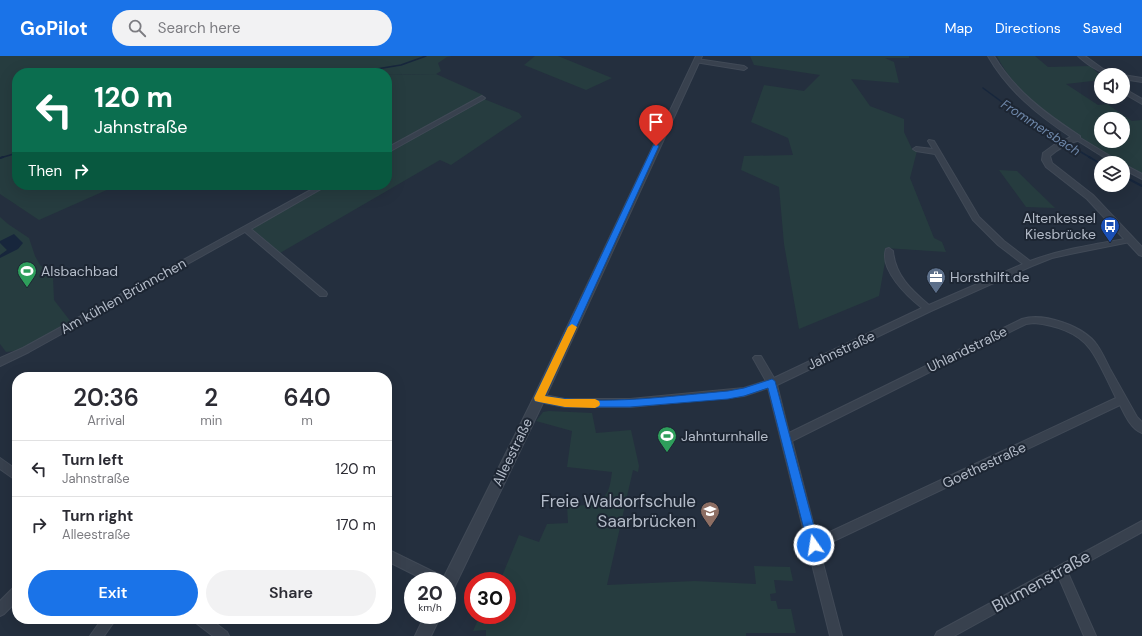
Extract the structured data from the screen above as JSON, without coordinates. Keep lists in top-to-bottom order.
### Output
{
  "streets": {
    "street": [
      "Am kühlen Brünnchen",
      "Uhlandstraße",
      "Jahnstraße",
      "Alleestraße",
      "Goethestraße",
      "Blumenstraße"
    ]
  },
  "crossings": [
    ["Uhlandstraße", "Goethestraße"],
    ["Jahnstraße", "Alleestraße"]
  ],
  "water": ["Frommersbach"],
  "places": {
    "bus stop": ["Altenkessel Kiesbrücke"],
    "sports": ["Alsbachbad", "Jahnturnhalle"],
    "office": ["Horsthilft.de"],
    "school or university": ["Freie Waldorfschule Saarbrücken"]
  },
  "page": {
    "header": "GoPilot",
    "search": "Search here",
    "nav": ["Map", "Directions", "Saved"],
    "turn": ["120 m", "Jahnstraße"],
    "then": "Then",
    "eta": [
      "20:36",
      "Arrival",
      "2",
      "min",
      "640",
      "m"
    ],
    "list": [
      {
        "name": "Turn left",
        "note": "Jahnstraße",
        "value": "120 m"
      },
      {
        "name": "Turn right",
        "note": "Alleestraße",
        "value": "170 m"
      }
    ],
    "buttons": ["Exit", "Share"],
    "speed": "20 km/h",
    "limit": "30"
  }
}
